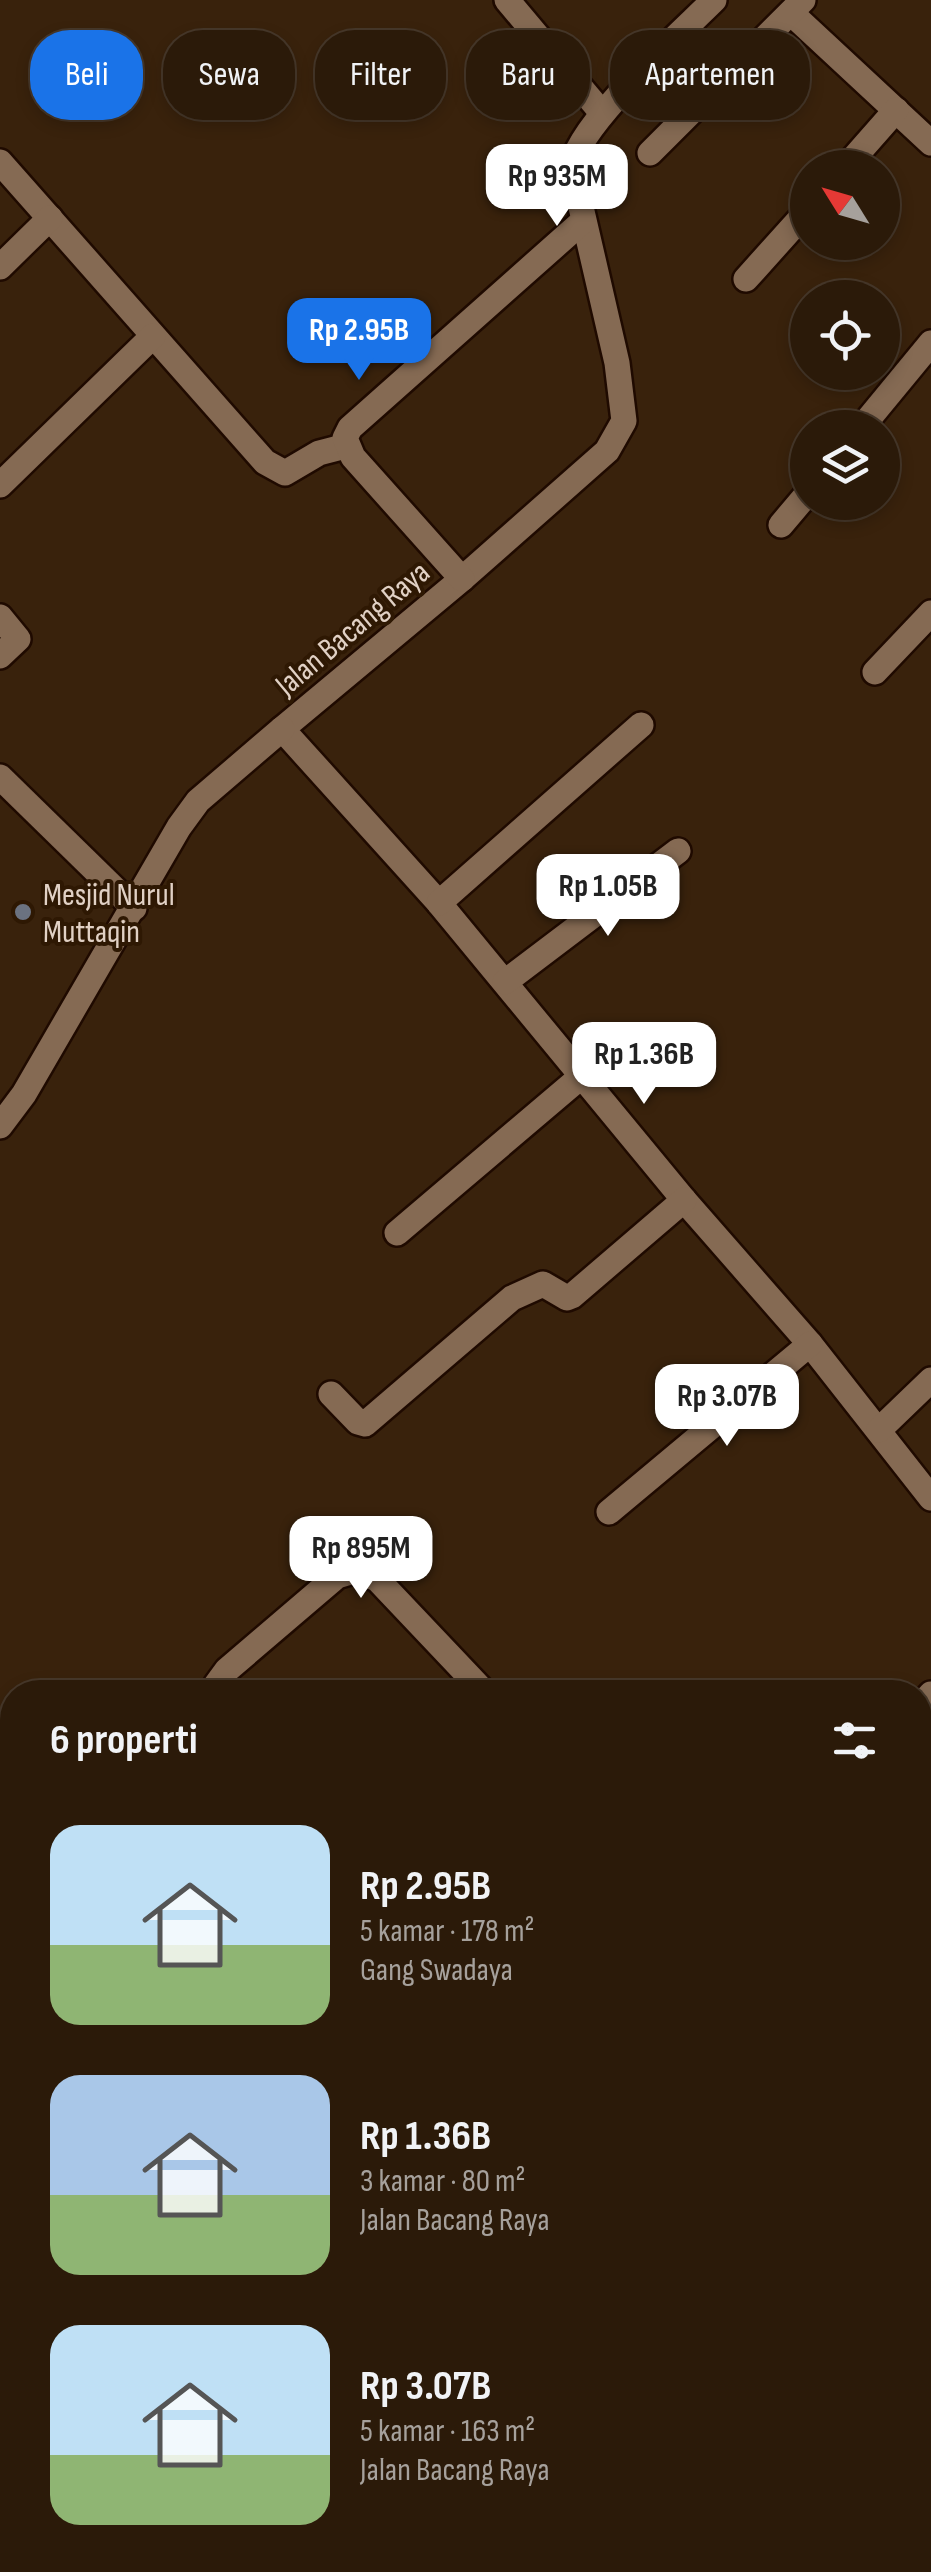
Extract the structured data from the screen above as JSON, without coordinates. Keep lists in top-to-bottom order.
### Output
{
  "streets": {
    "street": ["Jalan Bacang Raya"]
  },
  "places": ["Mesjid Nurul Muttaqin"],
  "north": "top left",
  "page": {
    "chip": [
      "Beli",
      "Sewa",
      "Filter",
      "Baru",
      "Apartemen"
    ],
    "price": [
      "Rp 935M",
      "Rp 2.95B",
      "Rp 1.05B",
      "Rp 1.36B",
      "Rp 3.07B",
      "Rp 895M"
    ],
    "heading": "6 properti",
    "list": [
      {
        "name": "Rp 2.95B",
        "note": "5 kamar · 178 m² · Gang Swadaya"
      },
      {
        "name": "Rp 1.36B",
        "note": "3 kamar · 80 m² · Jalan Bacang Raya"
      },
      {
        "name": "Rp 3.07B",
        "note": "5 kamar · 163 m² · Jalan Bacang Raya"
      }
    ]
  }
}
